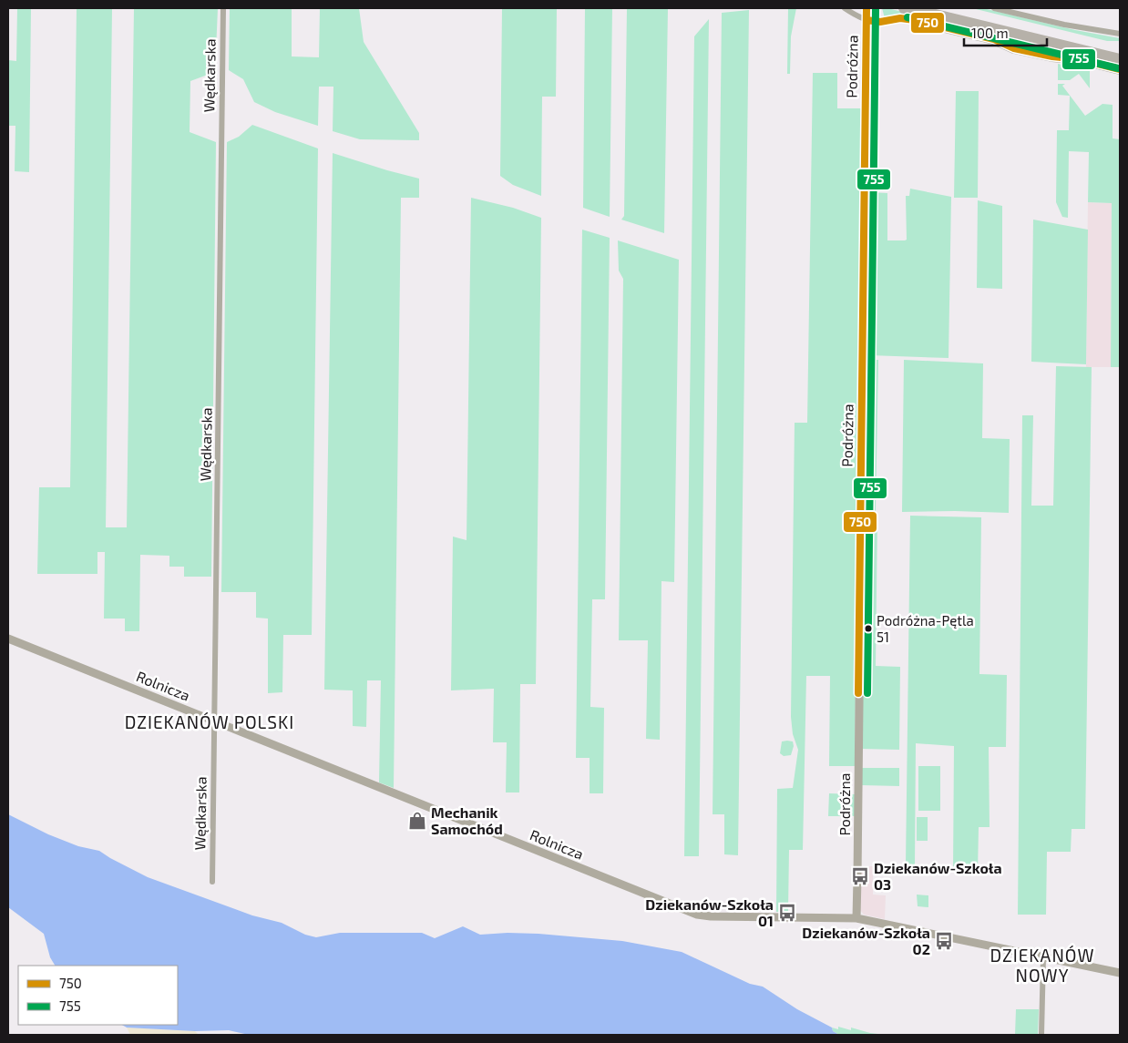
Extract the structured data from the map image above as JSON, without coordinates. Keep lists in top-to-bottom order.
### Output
{
  "streets": {
    "street": ["Podróżna", "Wędkarska", "Rolnicza"]
  },
  "crossings": [
    ["Podróżna", "Rolnicza"],
    ["Wędkarska", "Rolnicza"]
  ],
  "districts": ["DZIEKANÓW POLSKI", "DZIEKANÓW NOWY"],
  "places": {
    "other": ["Podróżna-Pętla 51"],
    "shop": ["Mechanik Samochód"],
    "bus stop": ["Dziekanów-Szkoła 03", "Dziekanów-Szkoła 01", "Dziekanów-Szkoła 02"]
  },
  "lines": ["transit line 750", "transit line 755"],
  "legend": ["750", "755"],
  "scale_bar": "100 m"
}
